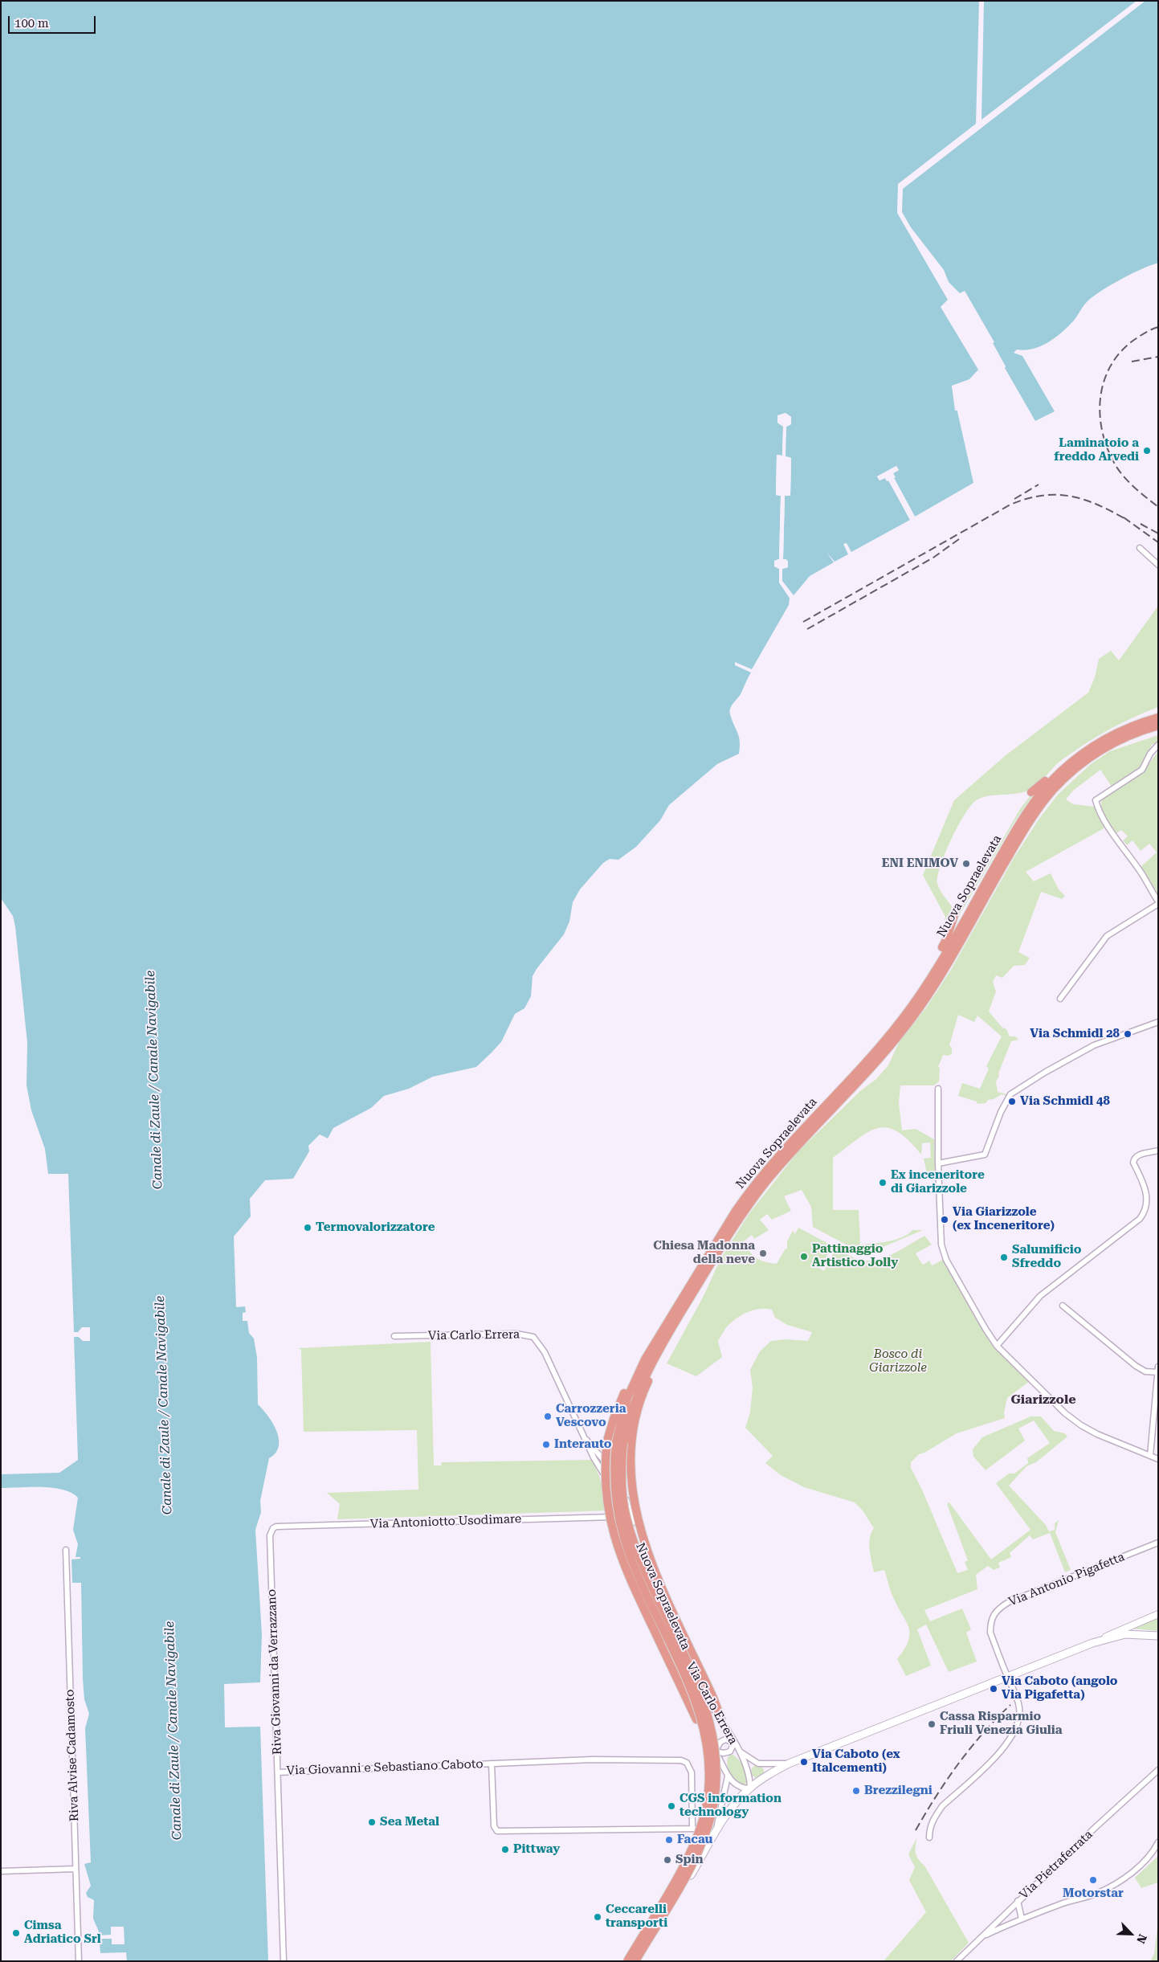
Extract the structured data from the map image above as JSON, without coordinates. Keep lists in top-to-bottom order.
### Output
{
  "streets": {
    "highway": ["Nuova Sopraelevata"],
    "street": [
      "Via Carlo Errera",
      "Via Antoniotto Usodimare",
      "Via Antonio Pigafetta",
      "Riva Giovanni da Verrazzano",
      "Riva Alvise Cadamosto",
      "Via Giovanni e Sebastiano Caboto",
      "Via Pietraferrata"
    ]
  },
  "crossings": [
    ["Via Carlo Errera", "Via Antoniotto Usodimare"],
    ["Via Antoniotto Usodimare", "Riva Giovanni da Verrazzano"],
    ["Riva Giovanni da Verrazzano", "Via Giovanni e Sebastiano Caboto"]
  ],
  "districts": ["Giarizzole"],
  "water": ["Canale di Zaule / Canale Navigabile"],
  "parks": ["Bosco di Giarizzole"],
  "places": [
    "Laminatoio a freddo Arvedi",
    "ENI ENIMOV",
    "Via Schmidl 28",
    "Via Schmidl 48",
    "Ex inceneritore di Giarizzole",
    "Via Giarizzole (ex Inceneritore)",
    "Termovalorizzatore",
    "Chiesa Madonna della neve",
    "Pattinaggio Artistico Jolly",
    "Salumificio Sfreddo",
    "Carrozzeria Vescovo",
    "Interauto",
    "Via Caboto (angolo Via Pigafetta)",
    "Cassa Risparmio Friuli Venezia Giulia",
    "Via Caboto (ex Italcementi)",
    "Brezzilegni",
    "CGS information technology",
    "Sea Metal",
    "Facau",
    "Pittway",
    "Spin",
    "Motorstar",
    "Ceccarelli transporti",
    "Cimsa Adriatico Srl"
  ],
  "scale_bar": "100 m",
  "north": "bottom right"
}
